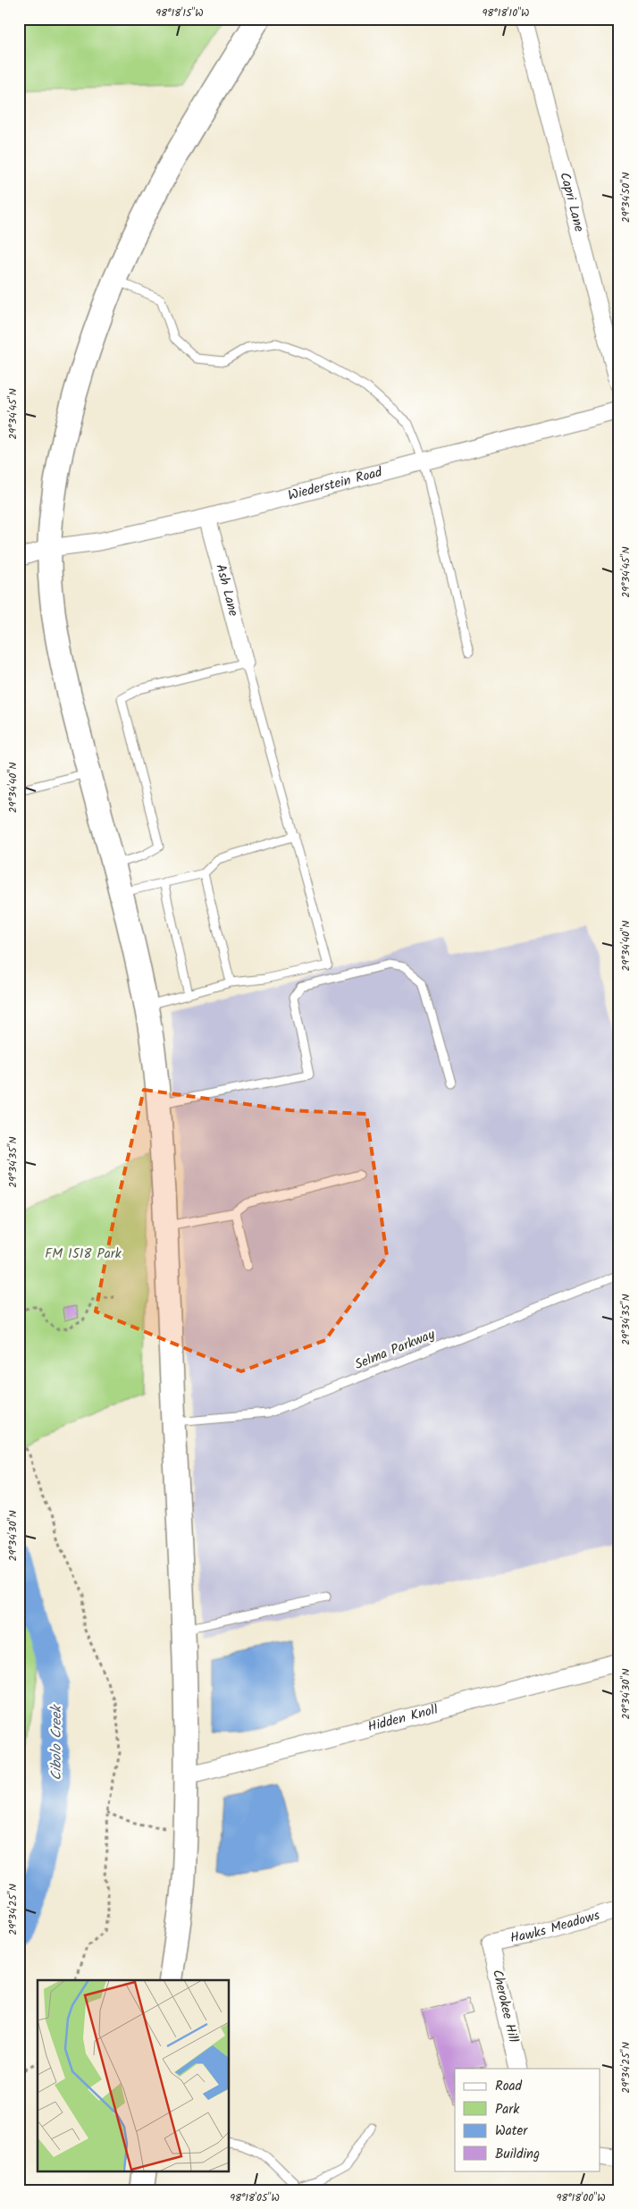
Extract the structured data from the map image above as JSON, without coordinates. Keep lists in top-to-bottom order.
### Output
{
  "streets": {
    "street": [
      "Capri Lane",
      "Wiederstein Road",
      "Ash Lane",
      "Hidden Knoll",
      "Hawks Meadows",
      "Cherokee Hill"
    ],
    "lane": ["Selma Parkway"]
  },
  "crossings": [
    ["Wiederstein Road", "Ash Lane"],
    ["Hawks Meadows", "Cherokee Hill"]
  ],
  "water": ["Cibolo Creek"],
  "parks": ["FM 1518 Park"],
  "legend": [
    "Road",
    "Park",
    "Water",
    "Building"
  ],
  "coordinates": [
    "98°18'15\"W",
    "98°18'10\"W",
    "29°34'50\"N",
    "29°34'45\"N",
    "29°34'40\"N",
    "29°34'35\"N",
    "29°34'30\"N",
    "29°34'25\"N",
    "98°18'05\"W",
    "98°18'00\"W"
  ]
}
